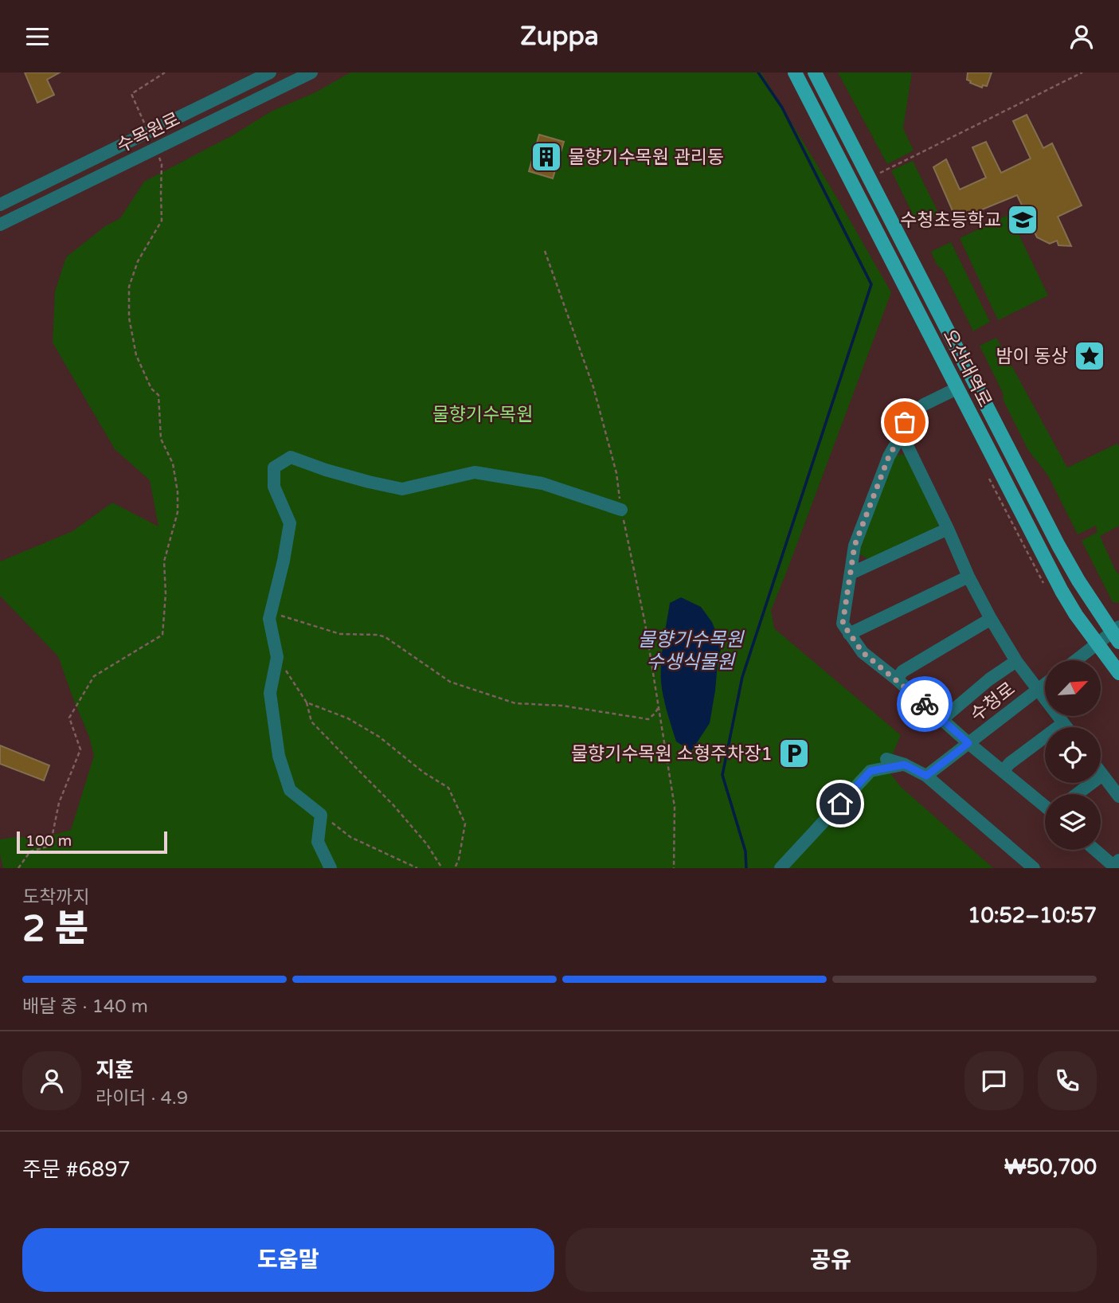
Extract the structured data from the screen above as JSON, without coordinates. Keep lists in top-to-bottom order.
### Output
{
  "streets": {
    "main road": ["오산대역로"],
    "street": ["수목원로", "수청로"]
  },
  "water": ["물향기수목원 수생식물원"],
  "parks": ["물향기수목원"],
  "places": {
    "building": ["물향기수목원 관리동"],
    "school or university": ["수청초등학교"],
    "place": ["밤이 동상"],
    "parking": ["물향기수목원 소형주차장1"]
  },
  "scale_bar": "100 m",
  "north": "top right",
  "page": {
    "header": "Zuppa",
    "scale": "100 m",
    "heading": ["2 분", "도착까지", "10:52–10:57"],
    "panel": [
      "지훈",
      "라이더 · 4.9",
      "주문 #6897",
      "₩50,700"
    ],
    "bar": "배달 중 · 140 m",
    "buttons": ["도움말", "공유"]
  }
}
